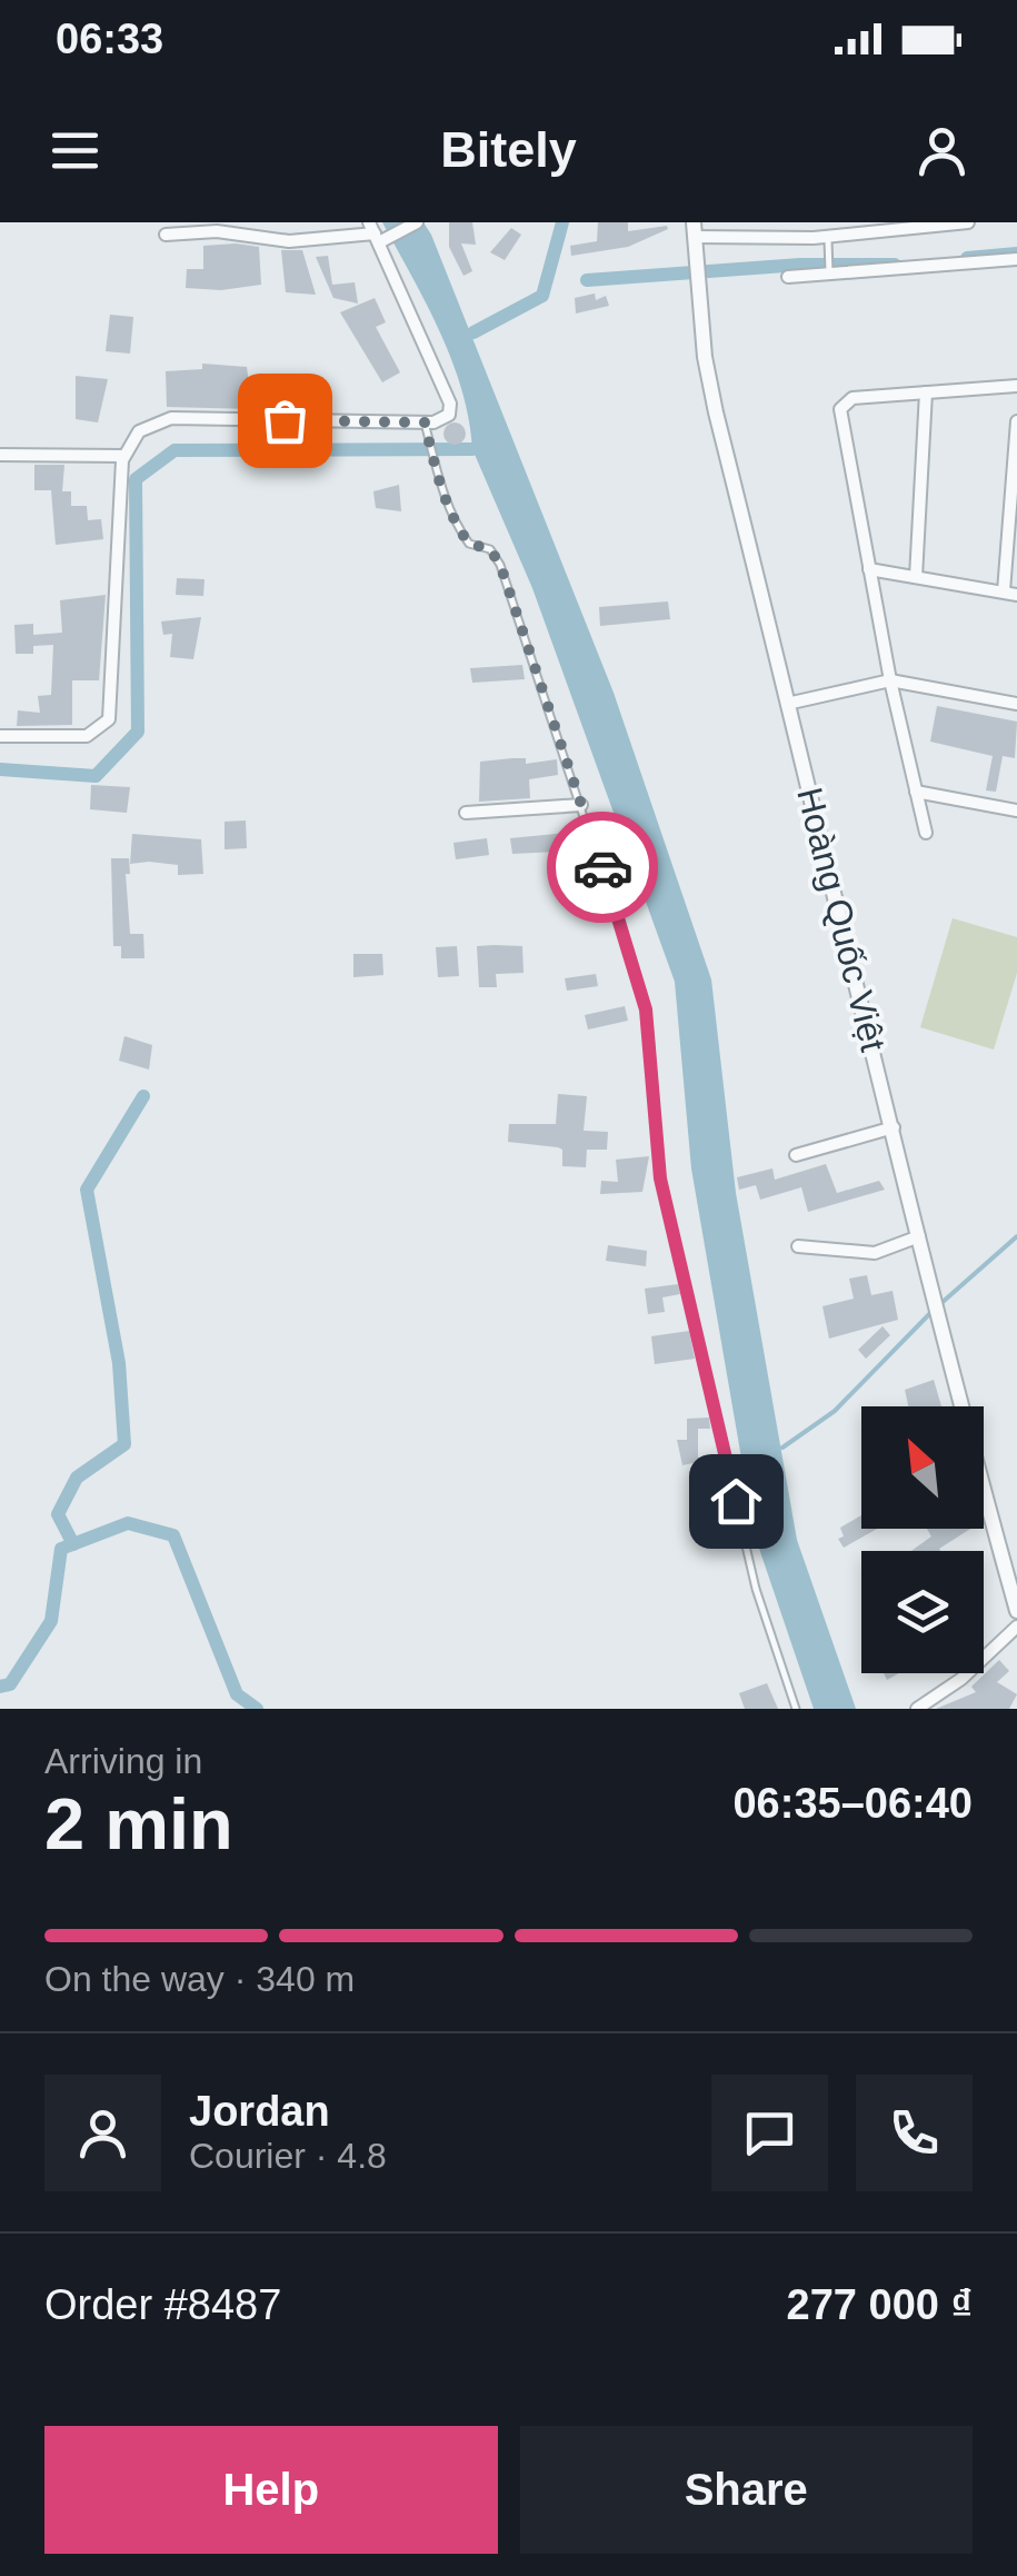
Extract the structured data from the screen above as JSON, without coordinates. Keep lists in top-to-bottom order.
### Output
{
  "streets": {
    "street": ["Hoàng Quốc Việt"]
  },
  "north": "top left",
  "page": {
    "status": "06:33",
    "header": "Bitely",
    "heading": ["2 min", "Arriving in", "06:35–06:40"],
    "panel": [
      "Jordan",
      "Courier · 4.8",
      "Order #8487",
      "277 000 ₫"
    ],
    "bar": "On the way · 340 m",
    "buttons": ["Help", "Share"]
  }
}
